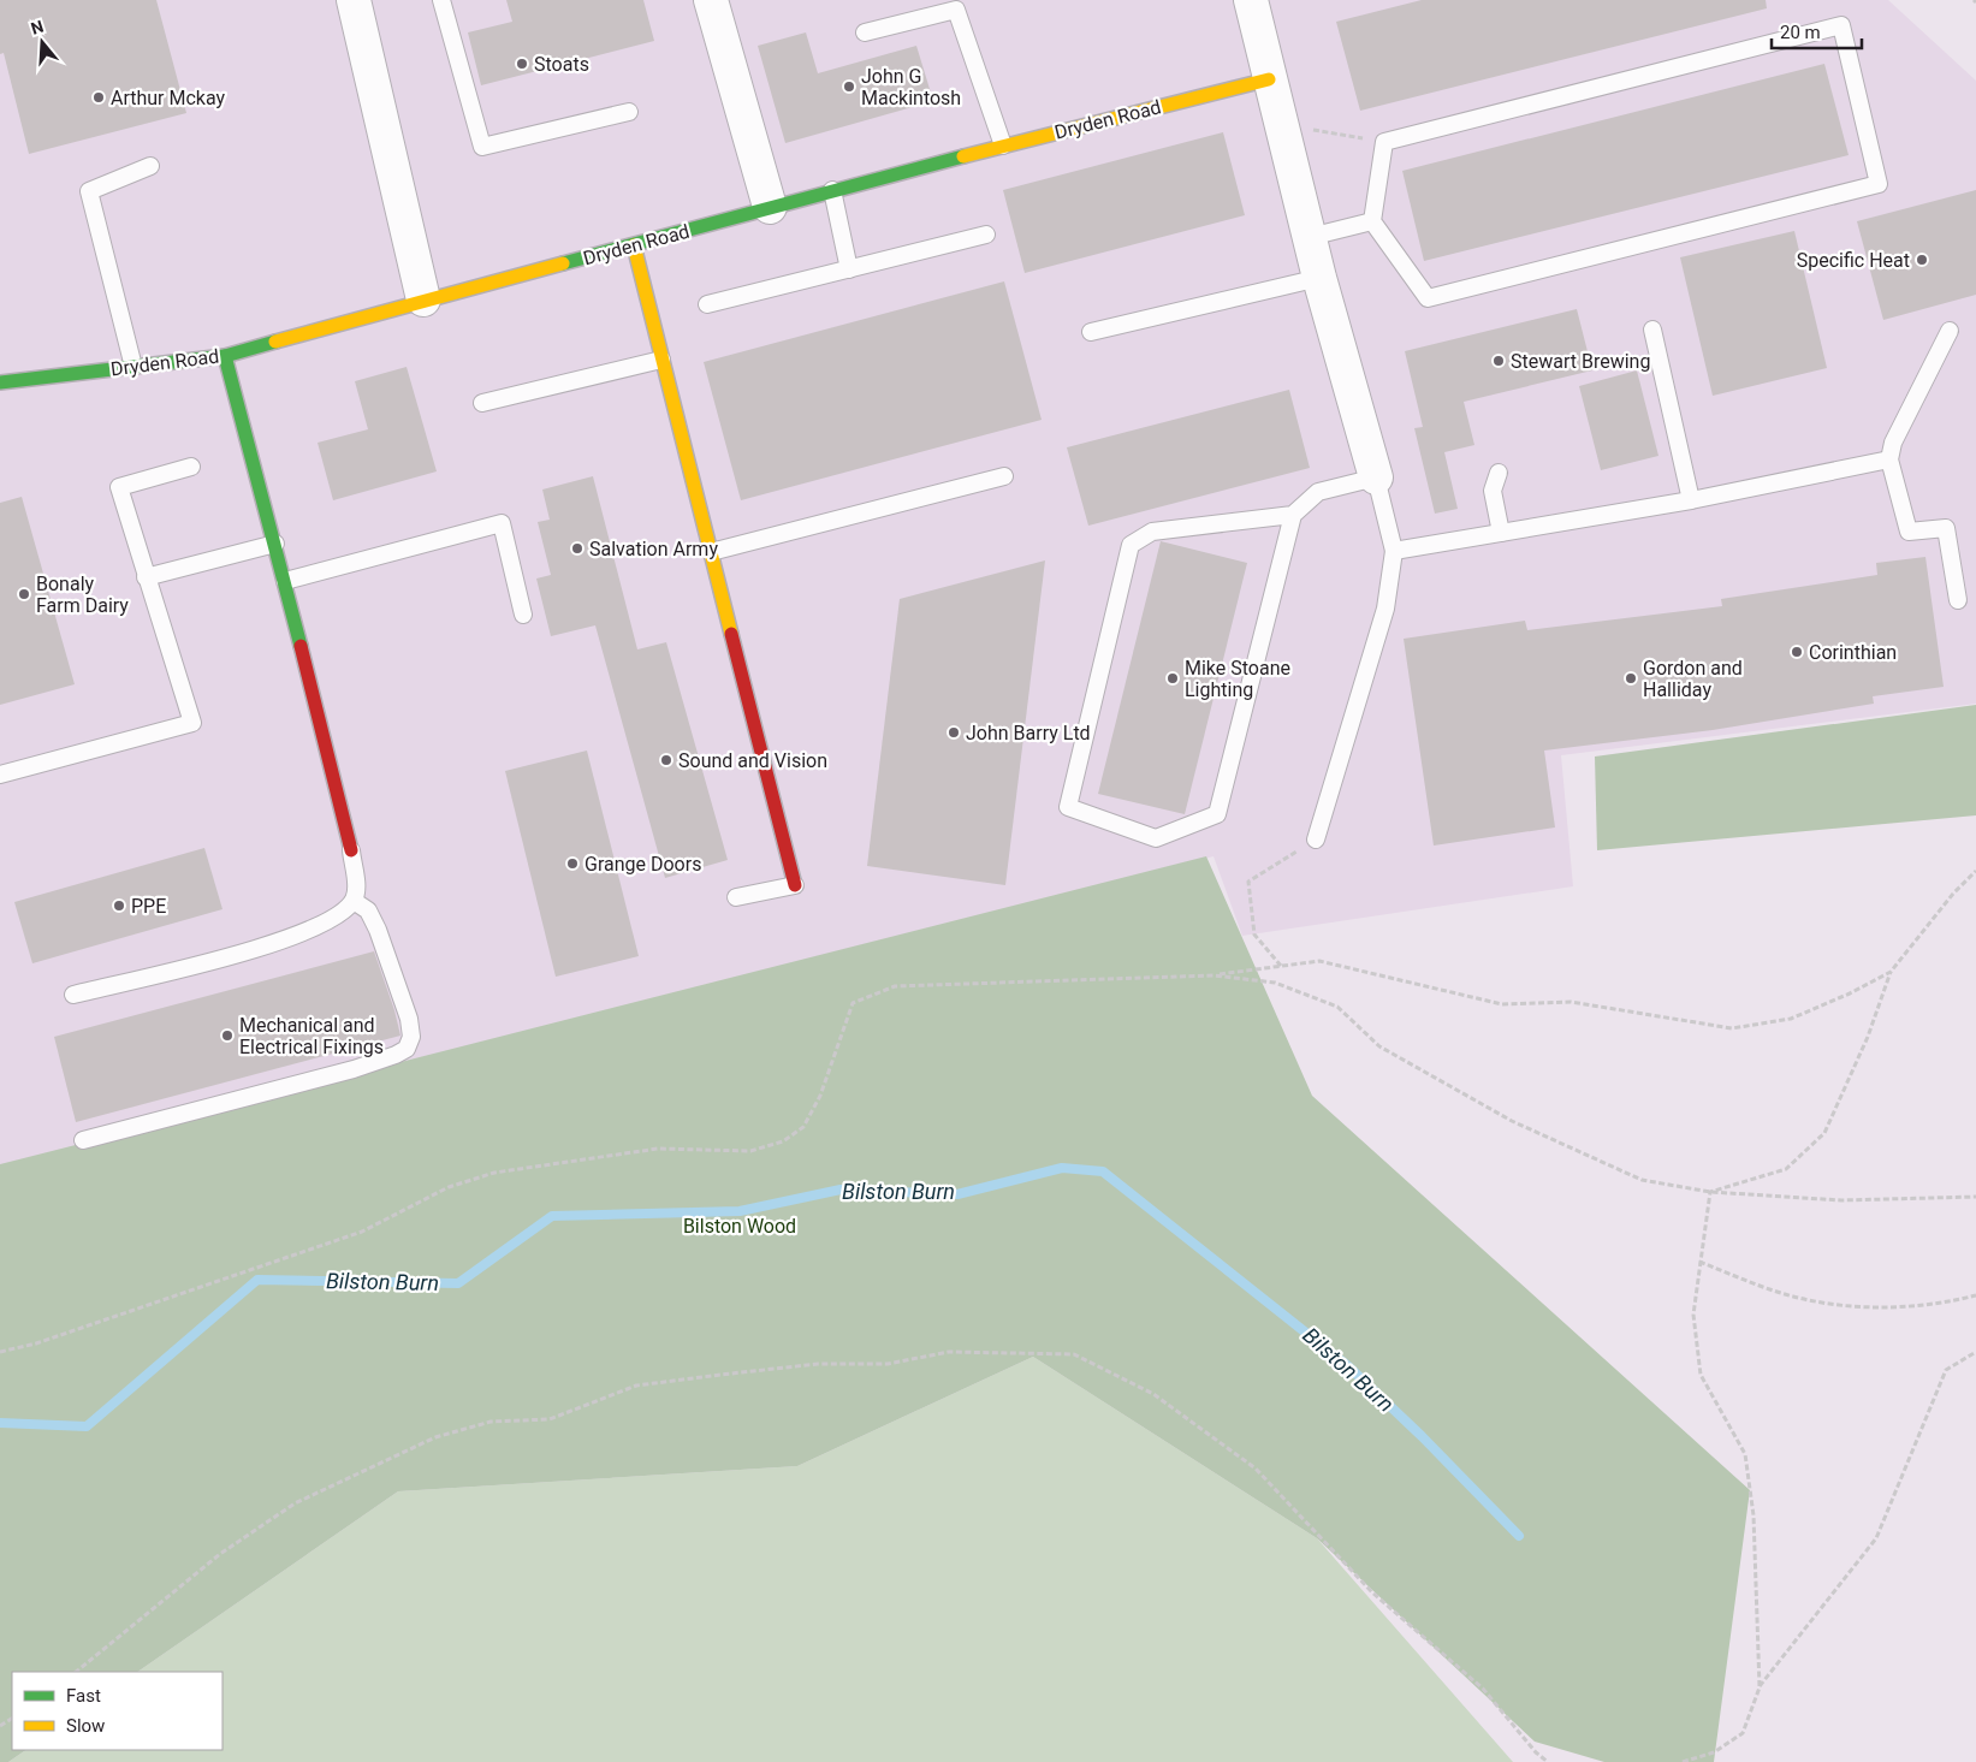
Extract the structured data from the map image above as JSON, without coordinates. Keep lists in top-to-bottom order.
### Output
{
  "streets": {
    "street": ["Dryden Road"]
  },
  "water": ["Bilston Burn"],
  "parks": ["Bilston Wood"],
  "places": [
    "Stoats",
    "John G Mackintosh",
    "Arthur Mckay",
    "Specific Heat",
    "Stewart Brewing",
    "Salvation Army",
    "Bonaly Farm Dairy",
    "Corinthian",
    "Mike Stoane Lighting",
    "Gordon and Halliday",
    "John Barry Ltd",
    "Sound and Vision",
    "Grange Doors",
    "PPE",
    "Mechanical and Electrical Fixings"
  ],
  "legend": ["Fast", "Slow"],
  "scale_bar": "20 m",
  "north": "top"
}
